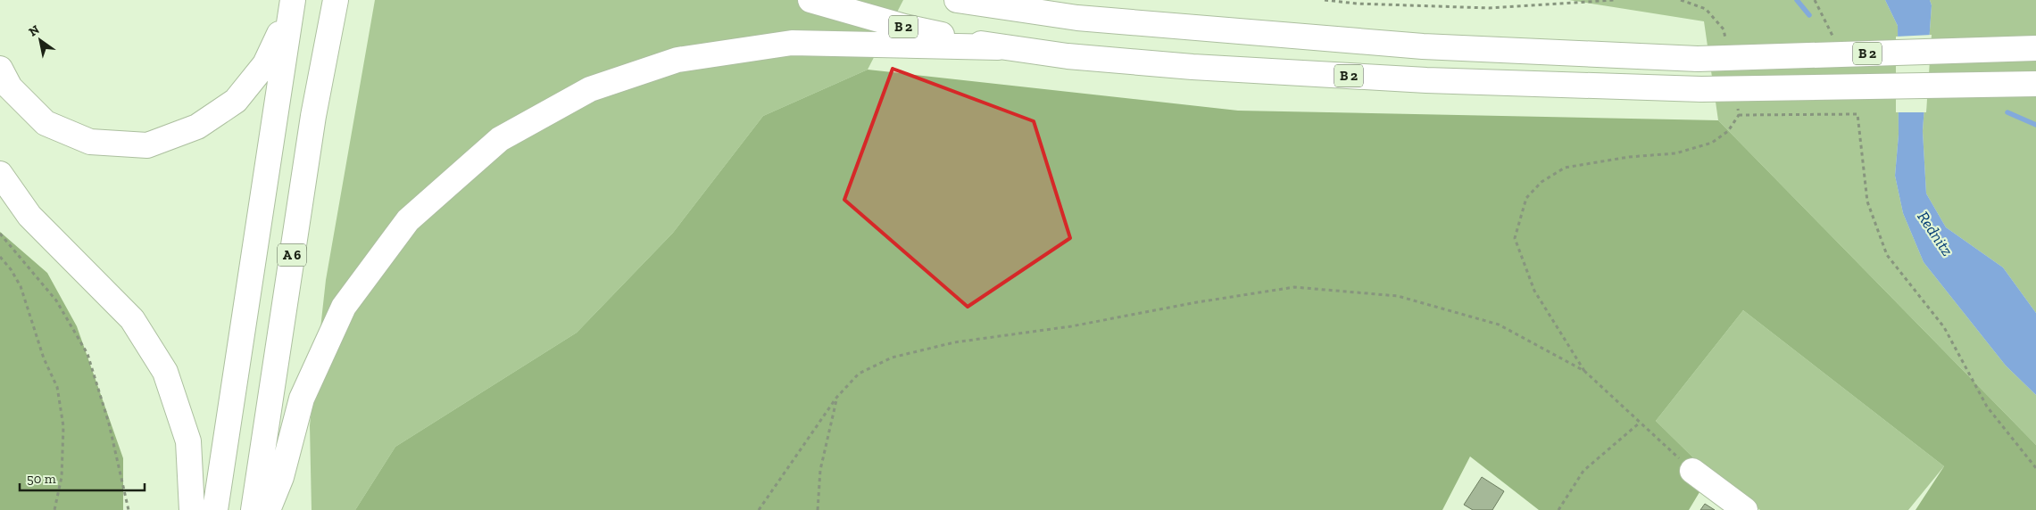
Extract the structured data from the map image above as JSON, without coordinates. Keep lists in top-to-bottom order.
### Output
{
  "streets": {
    "main road": ["B 2", "A 6"]
  },
  "water": ["Rednitz"],
  "scale_bar": "50 m",
  "north": "top left"
}
